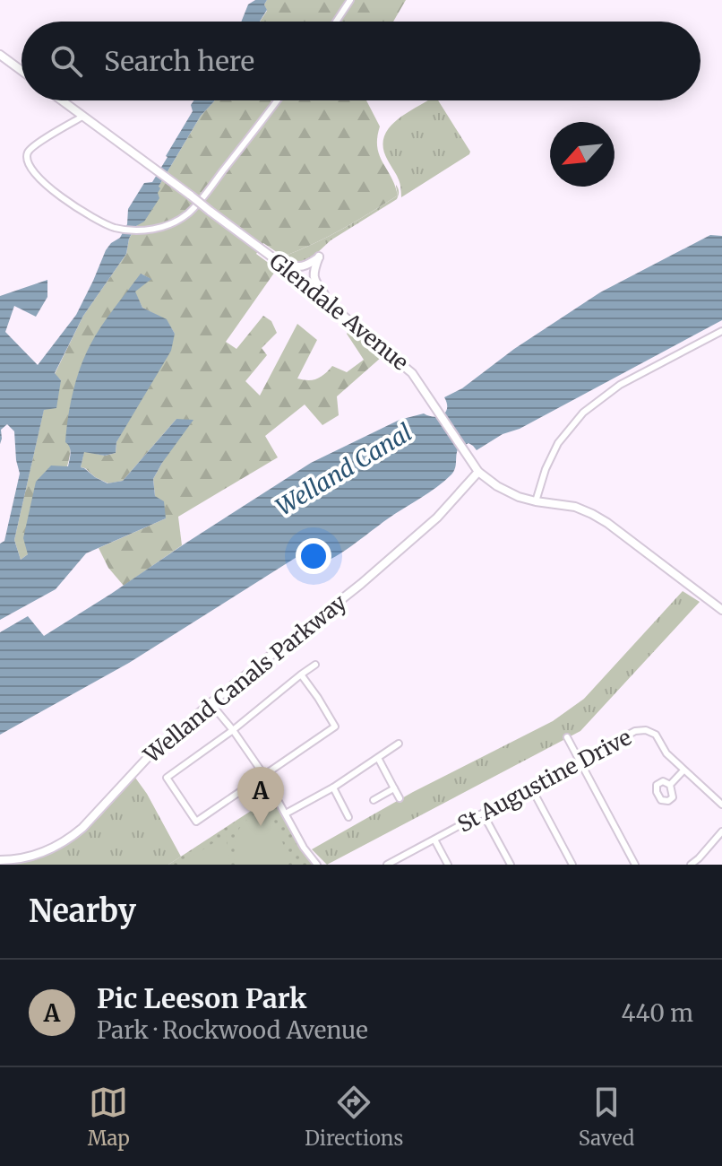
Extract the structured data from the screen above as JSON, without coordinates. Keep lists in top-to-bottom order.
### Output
{
  "streets": {
    "main road": ["Glendale Avenue", "Welland Canals Parkway"],
    "street": ["St Augustine Drive"]
  },
  "crossings": [
    ["Glendale Avenue", "Welland Canals Parkway"]
  ],
  "water": ["Welland Canal"],
  "north": "bottom left",
  "page": {
    "search": "Search here",
    "pins": "A",
    "heading": "Nearby",
    "list": [
      {
        "mark": "A",
        "name": "Pic Leeson Park",
        "note": "Park · Rockwood Avenue",
        "value": "440 m"
      }
    ],
    "nav": ["Map", "Directions", "Saved"]
  }
}
